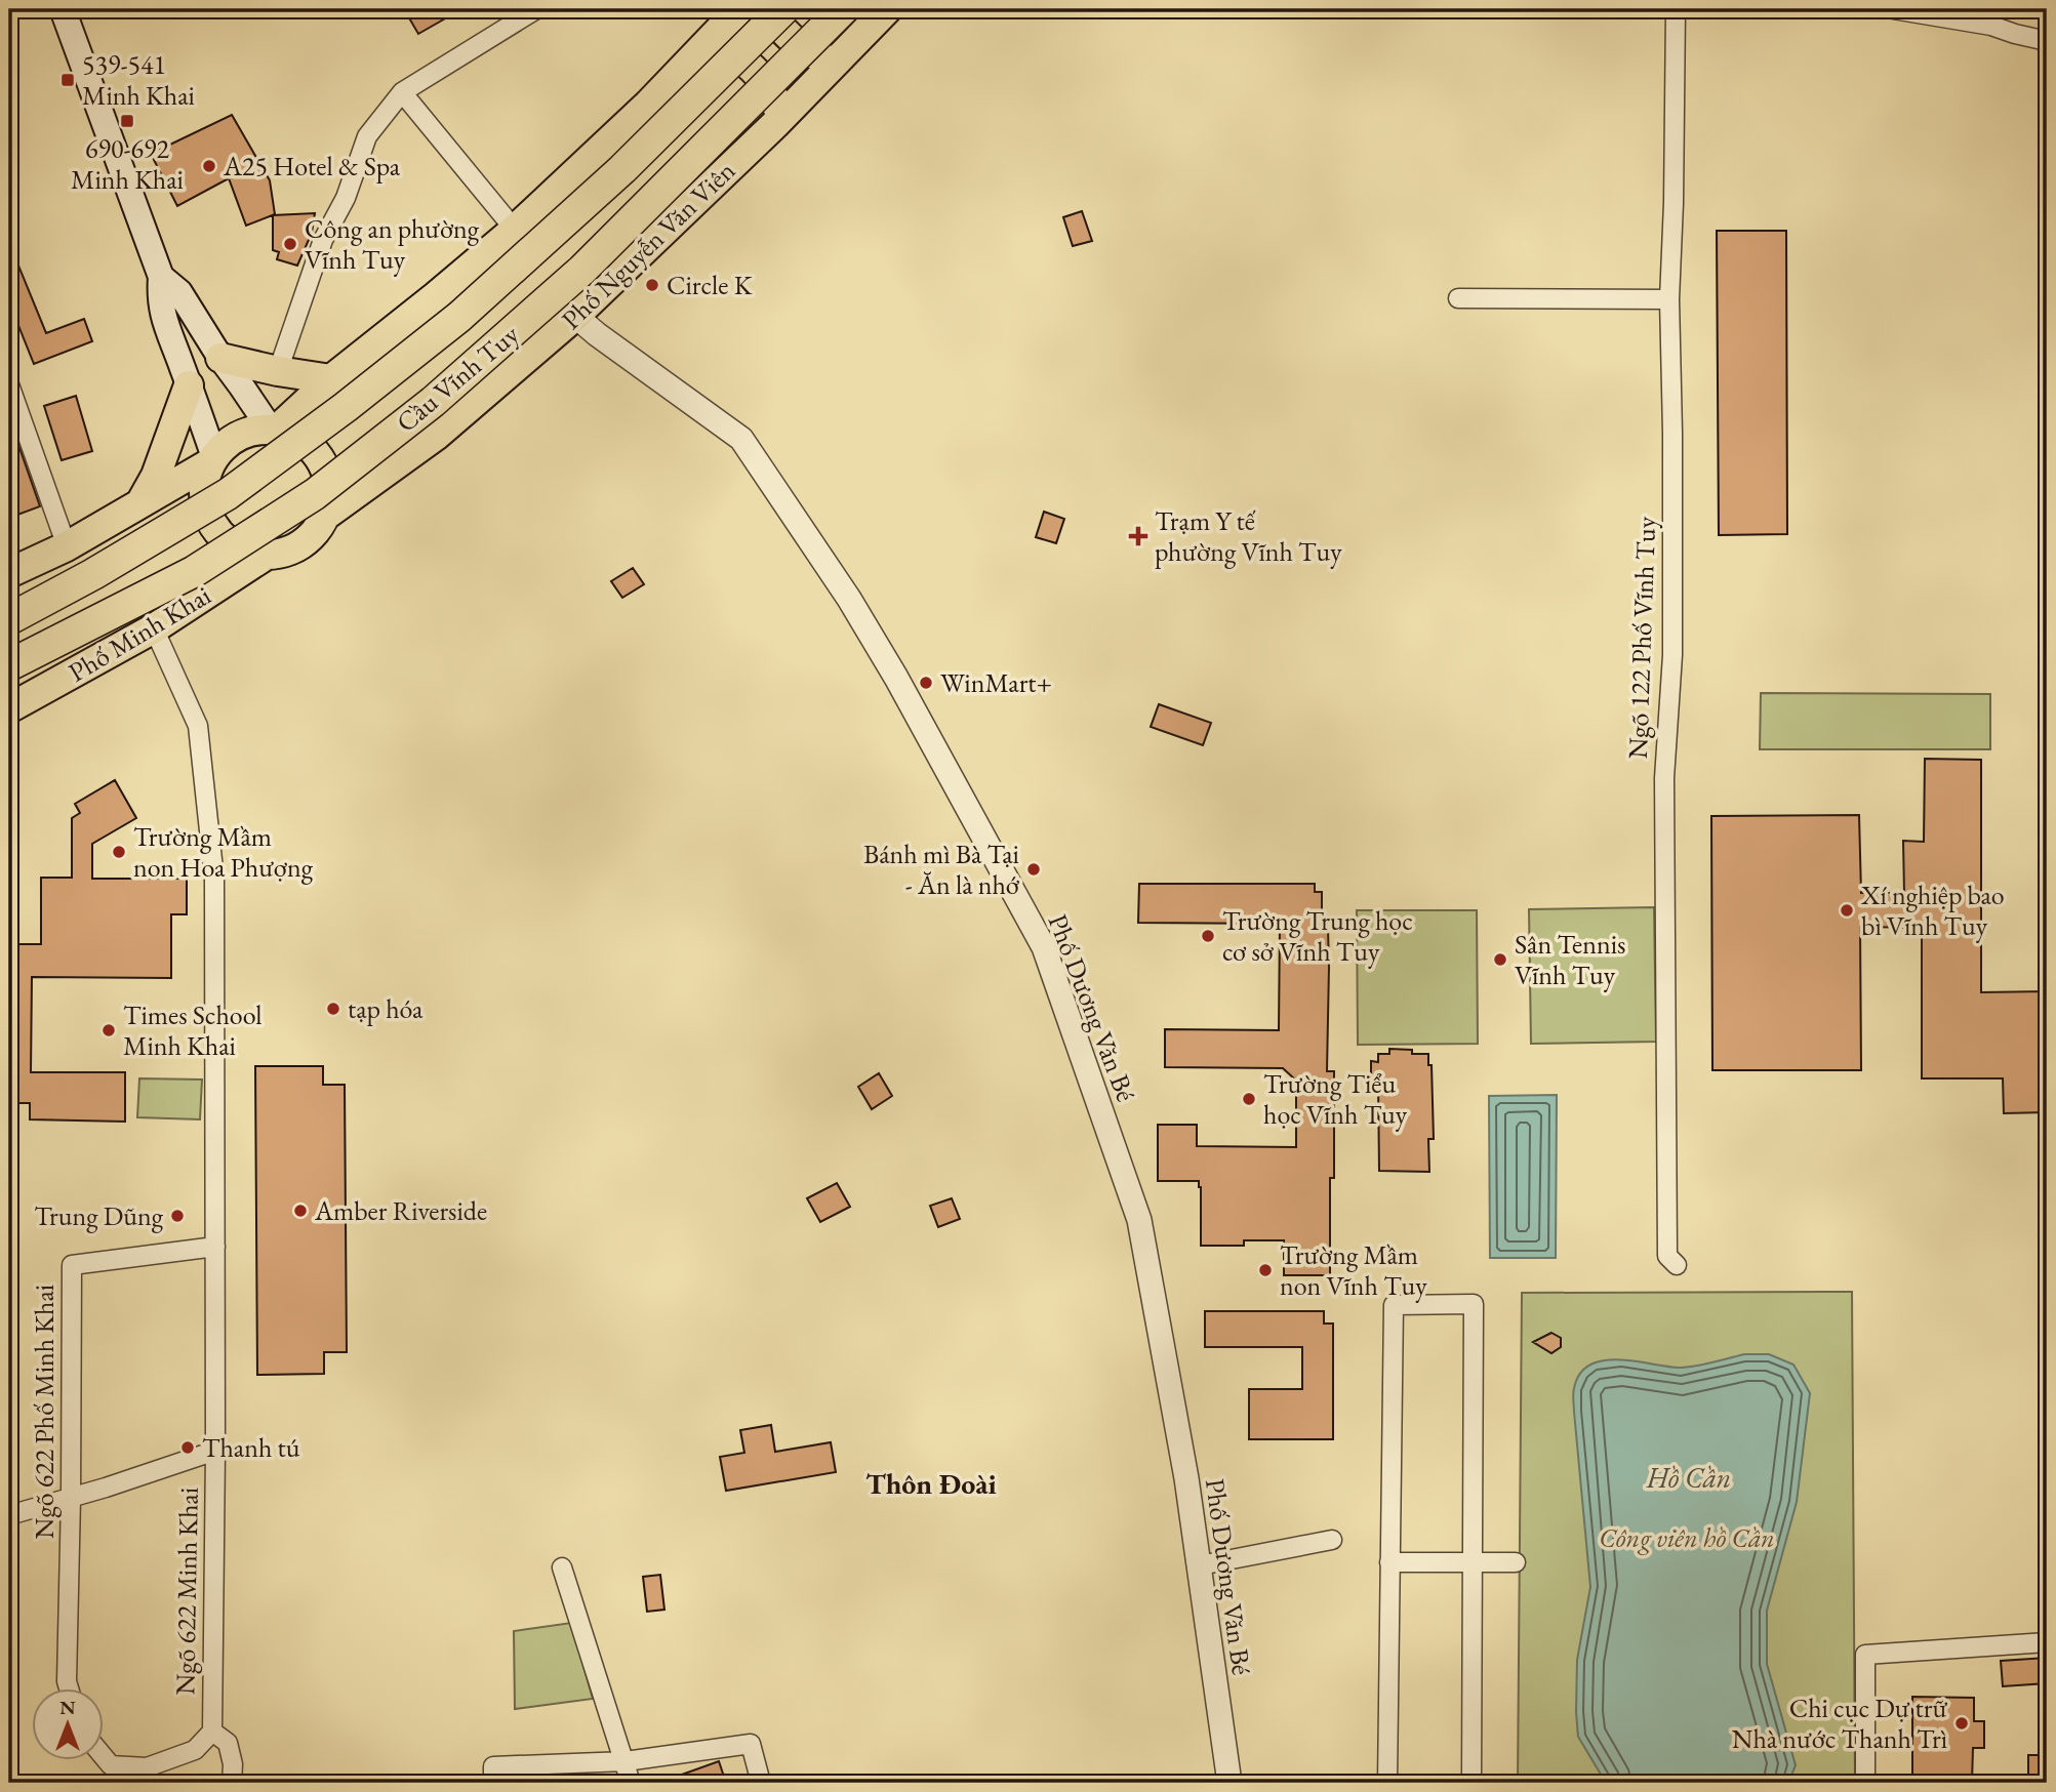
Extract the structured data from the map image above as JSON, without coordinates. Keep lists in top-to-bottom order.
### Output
{
  "streets": {
    "highway": ["Cầu Vĩnh Tuy"],
    "main road": ["Phố Nguyễn Văn Viên", "Phố Minh Khai"],
    "street": [
      "Ngõ 122 Phố Vĩnh Tuy",
      "Phố Dương Văn Bé",
      "Ngõ 622 Phố Minh Khai",
      "Ngõ 622 Minh Khai"
    ]
  },
  "crossings": [
    ["Phố Nguyễn Văn Viên", "Phố Minh Khai"],
    ["Phố Nguyễn Văn Viên", "Phố Dương Văn Bé"]
  ],
  "districts": ["Thôn Đoài"],
  "water": ["Hồ Cần"],
  "parks": ["Công viên hồ Cần"],
  "places": {
    "transit": ["539-541 Minh Khai", "690-692 Minh Khai"],
    "other": [
      "A25 Hotel & Spa",
      "Công an phường Vĩnh Tuy",
      "Circle K",
      "WinMart+",
      "Trường Mầm non Hoa Phượng",
      "Bánh mì Bà Tại - Ăn là nhớ",
      "Xí nghiệp bao bì Vĩnh Tuy",
      "Trường Trung học cơ sở Vĩnh Tuy",
      "Sân Tennis Vĩnh Tuy",
      "tạp hóa",
      "Times School Minh Khai",
      "Trường Tiểu học Vĩnh Tuy",
      "Amber Riverside",
      "Trung Dũng",
      "Trường Mầm non Vĩnh Tuy",
      "Thanh tú",
      "Chi cục Dự trữ Nhà nước Thanh Trì"
    ],
    "health": ["Trạm Y tế phường Vĩnh Tuy"]
  },
  "north": "top"
}
